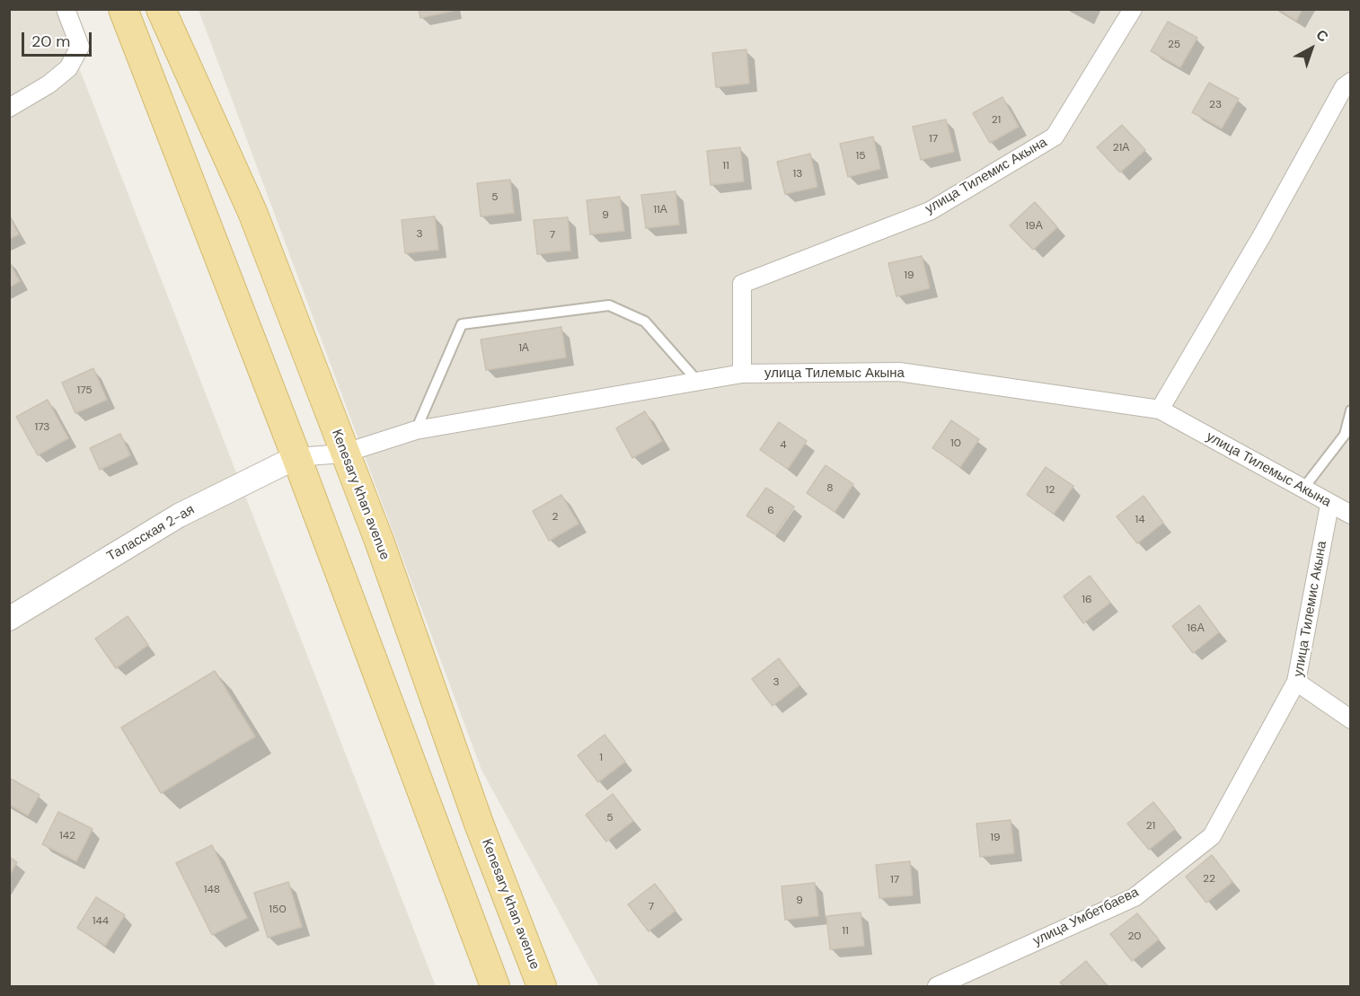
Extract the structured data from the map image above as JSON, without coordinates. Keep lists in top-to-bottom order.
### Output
{
  "streets": {
    "main road": ["Kenesary khan avenue"],
    "street": [
      "улица Тилемис Акына",
      "улица Тилемыс Акына",
      "Таласская 2-ая",
      "улица Умбетбаева"
    ]
  },
  "crossings": [
    ["улица Тилемис Акына", "улица Тилемыс Акына"],
    ["улица Тилемис Акына", "улица Умбетбаева"],
    ["улица Тилемыс Акына", "Kenesary khan avenue"],
    ["улица Тилемыс Акына", "Таласская 2-ая"]
  ],
  "house_numbers": [
    "25",
    "23",
    "21",
    "17",
    "21А",
    "15",
    "11",
    "13",
    "5",
    "11А",
    "9",
    "19А",
    "3",
    "7",
    "19",
    "1А",
    "175",
    "173",
    "10",
    "4",
    "8",
    "12",
    "6",
    "2",
    "14",
    "16",
    "16А",
    "3",
    "1",
    "5",
    "21",
    "142",
    "19",
    "22",
    "17",
    "148",
    "9",
    "7",
    "150",
    "144",
    "11",
    "20"
  ],
  "scale_bar": "20 m",
  "north": "top right"
}
